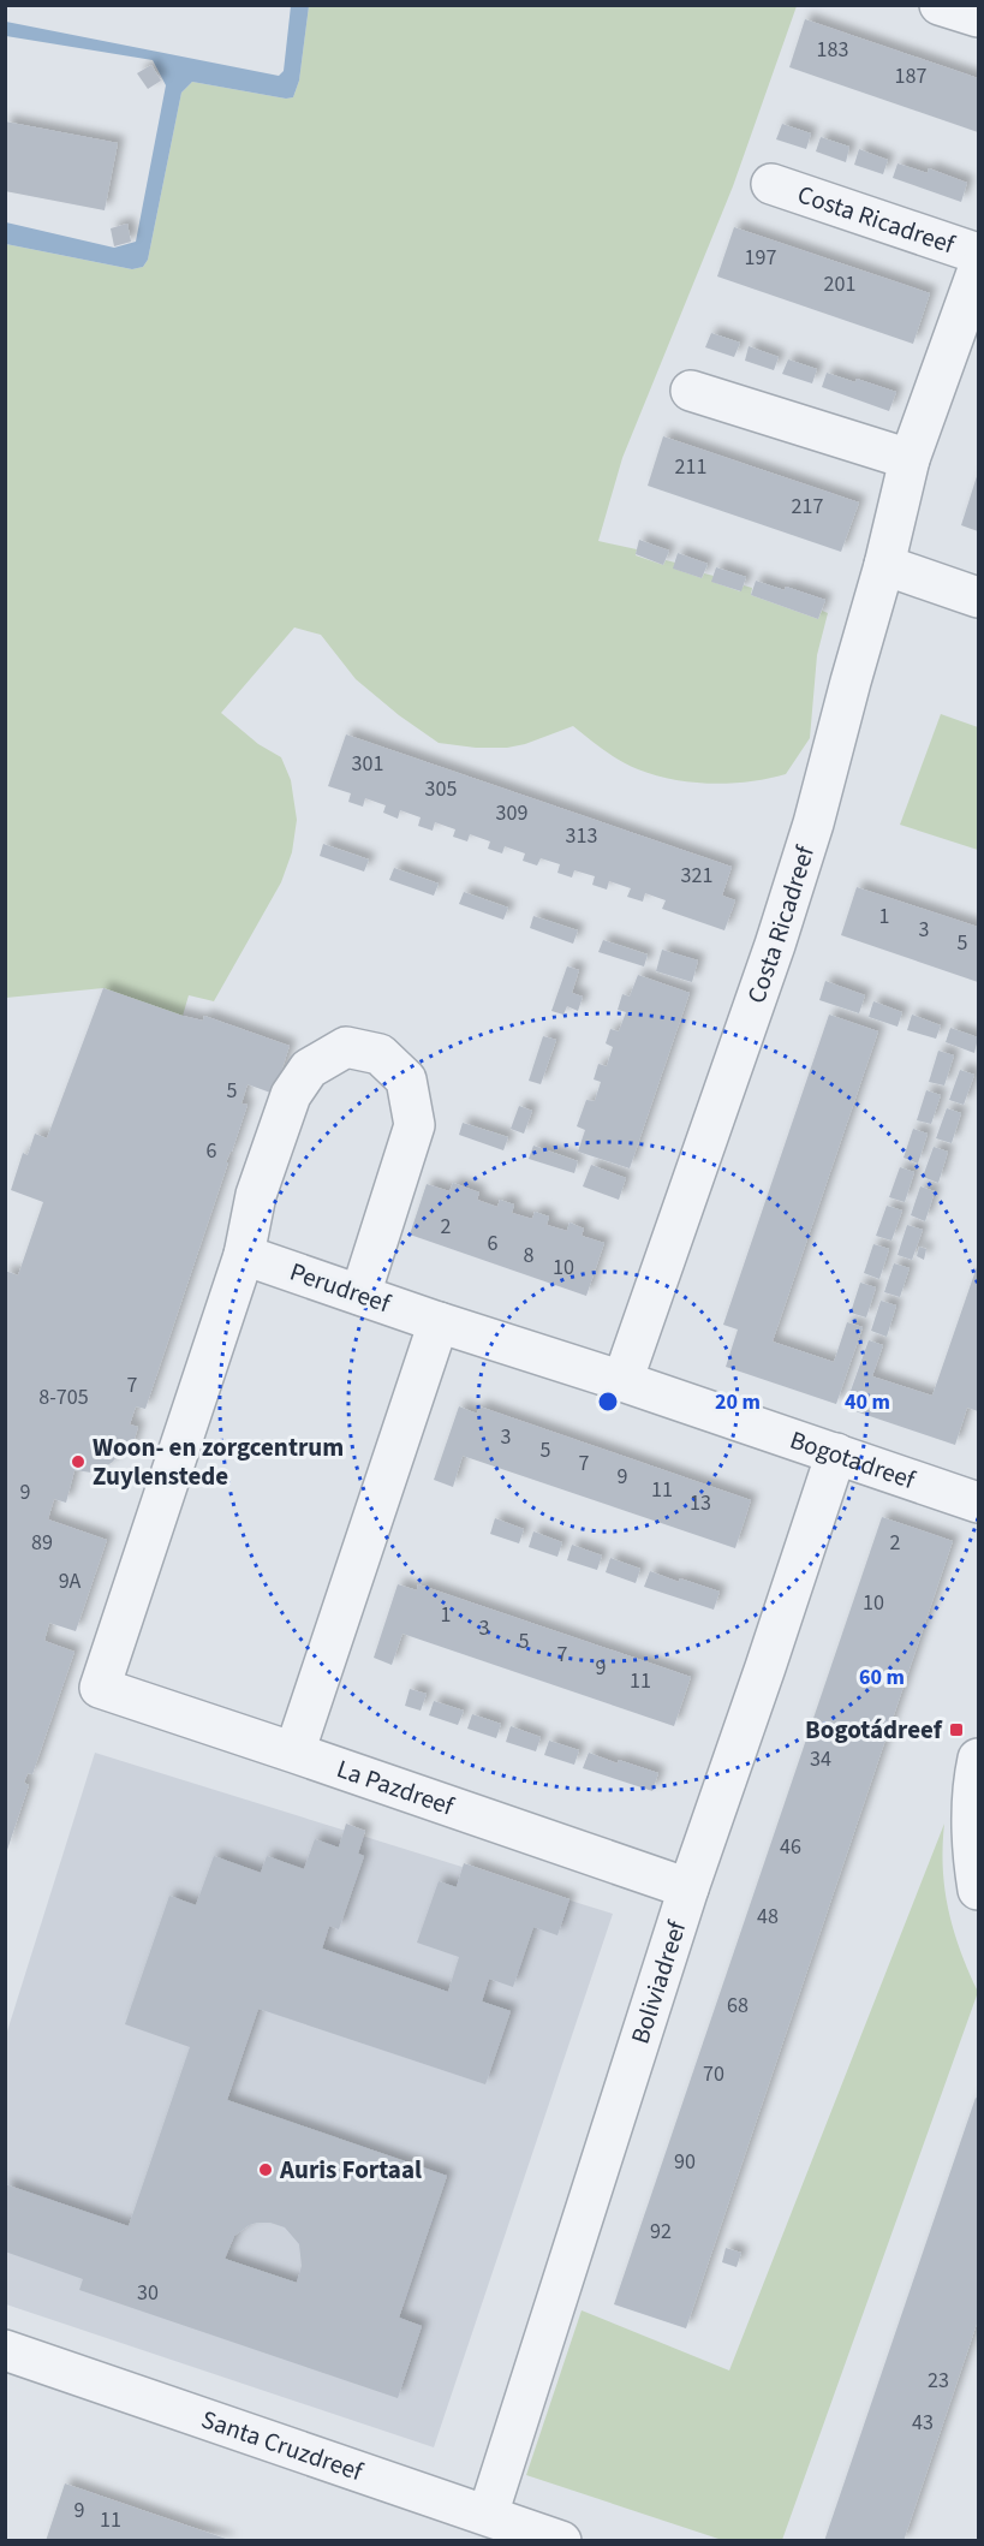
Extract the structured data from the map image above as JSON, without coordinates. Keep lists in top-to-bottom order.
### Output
{
  "streets": {
    "street": [
      "Costa Ricadreef",
      "Perudreef",
      "Bogotadreef",
      "La Pazdreef",
      "Boliviadreef",
      "Santa Cruzdreef"
    ]
  },
  "crossings": [
    ["Costa Ricadreef", "Bogotadreef"],
    ["Perudreef", "Bogotadreef"],
    ["Perudreef", "La Pazdreef"],
    ["Bogotadreef", "Boliviadreef"],
    ["La Pazdreef", "Boliviadreef"],
    ["Boliviadreef", "Santa Cruzdreef"]
  ],
  "places": {
    "other": ["Woon- en zorgcentrum Zuylenstede", "Auris Fortaal"],
    "transit": ["Bogotádreef"]
  },
  "house_numbers": [
    "183",
    "187",
    "197",
    "201",
    "211",
    "217",
    "301",
    "305",
    "309",
    "313",
    "321",
    "1",
    "3",
    "5",
    "5",
    "6",
    "2",
    "6",
    "8",
    "10",
    "7",
    "8-705",
    "3",
    "5",
    "7",
    "9",
    "11",
    "9",
    "13",
    "89",
    "2",
    "9A",
    "10",
    "1",
    "3",
    "5",
    "7",
    "9",
    "11",
    "34",
    "46",
    "48",
    "68",
    "70",
    "90",
    "92",
    "30",
    "23",
    "43",
    "9",
    "11"
  ],
  "rings": ["20 m", "40 m", "60 m"]
}
